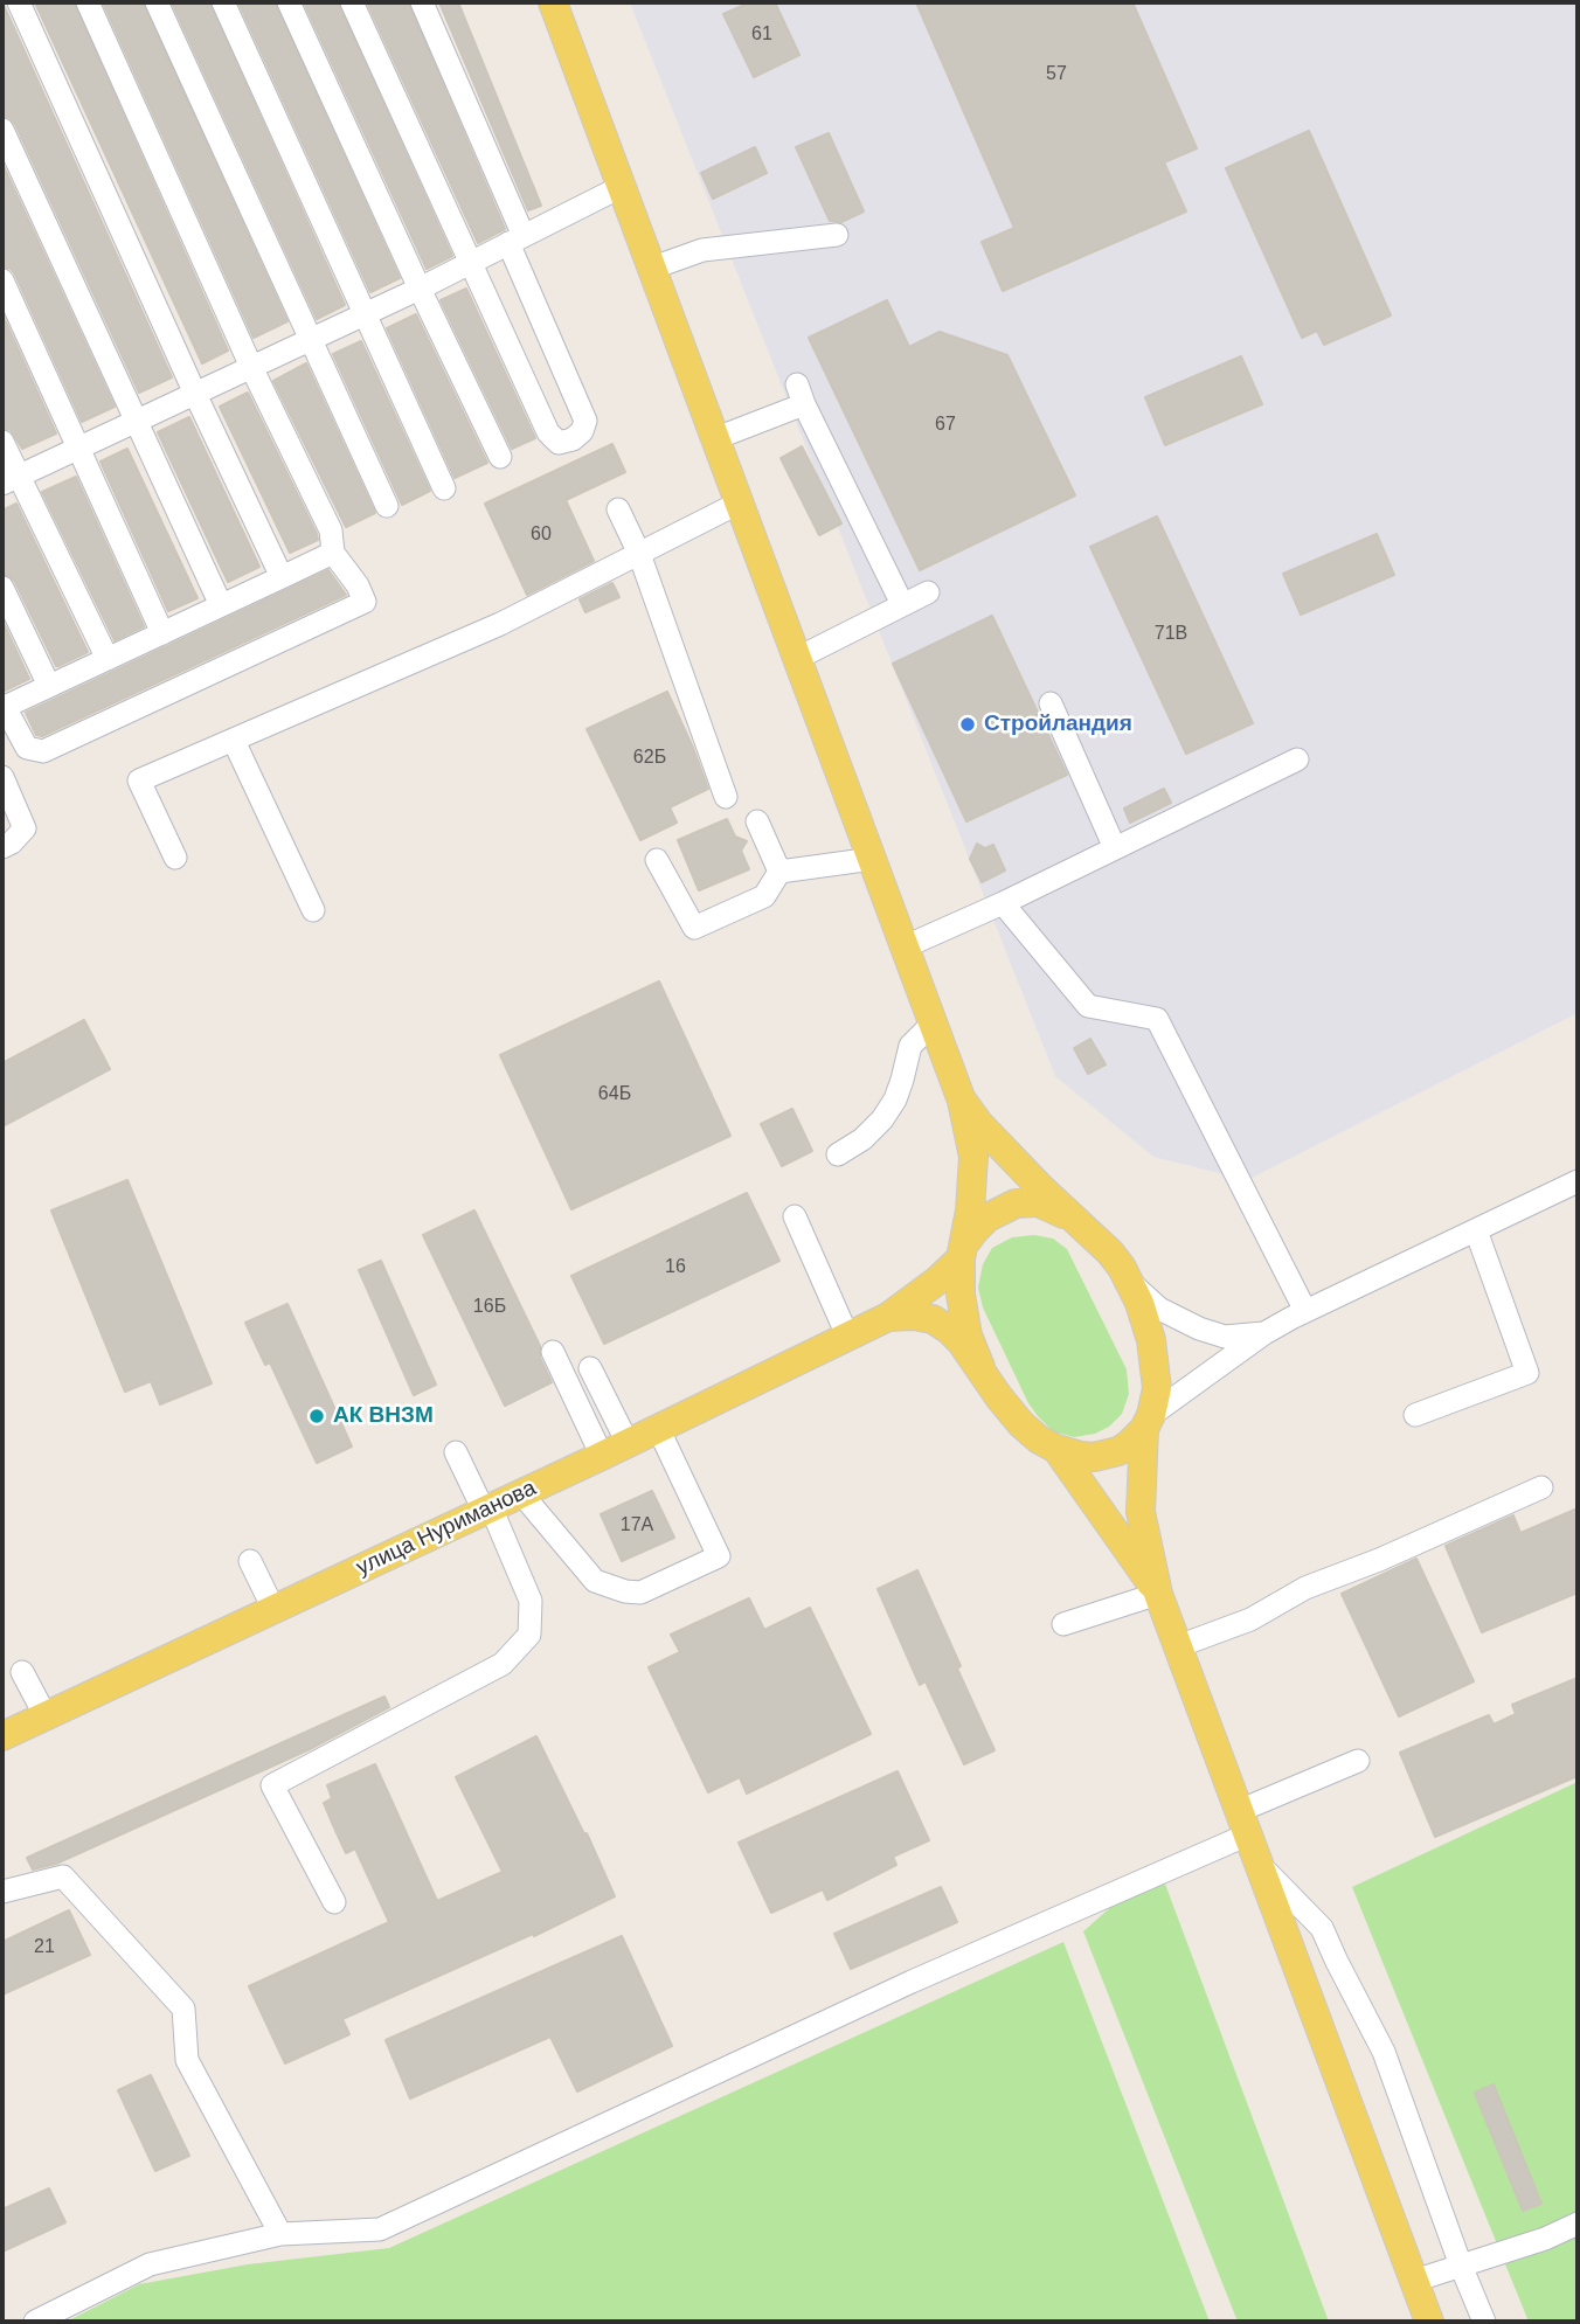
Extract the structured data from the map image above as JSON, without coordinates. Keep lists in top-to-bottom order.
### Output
{
  "streets": {
    "main road": ["улица Нуриманова"]
  },
  "places": ["Стройландия", "АК ВНЗМ"],
  "house_numbers": [
    "61",
    "57",
    "67",
    "60",
    "71В",
    "62Б",
    "64Б",
    "16",
    "16Б",
    "17А",
    "21"
  ]
}
